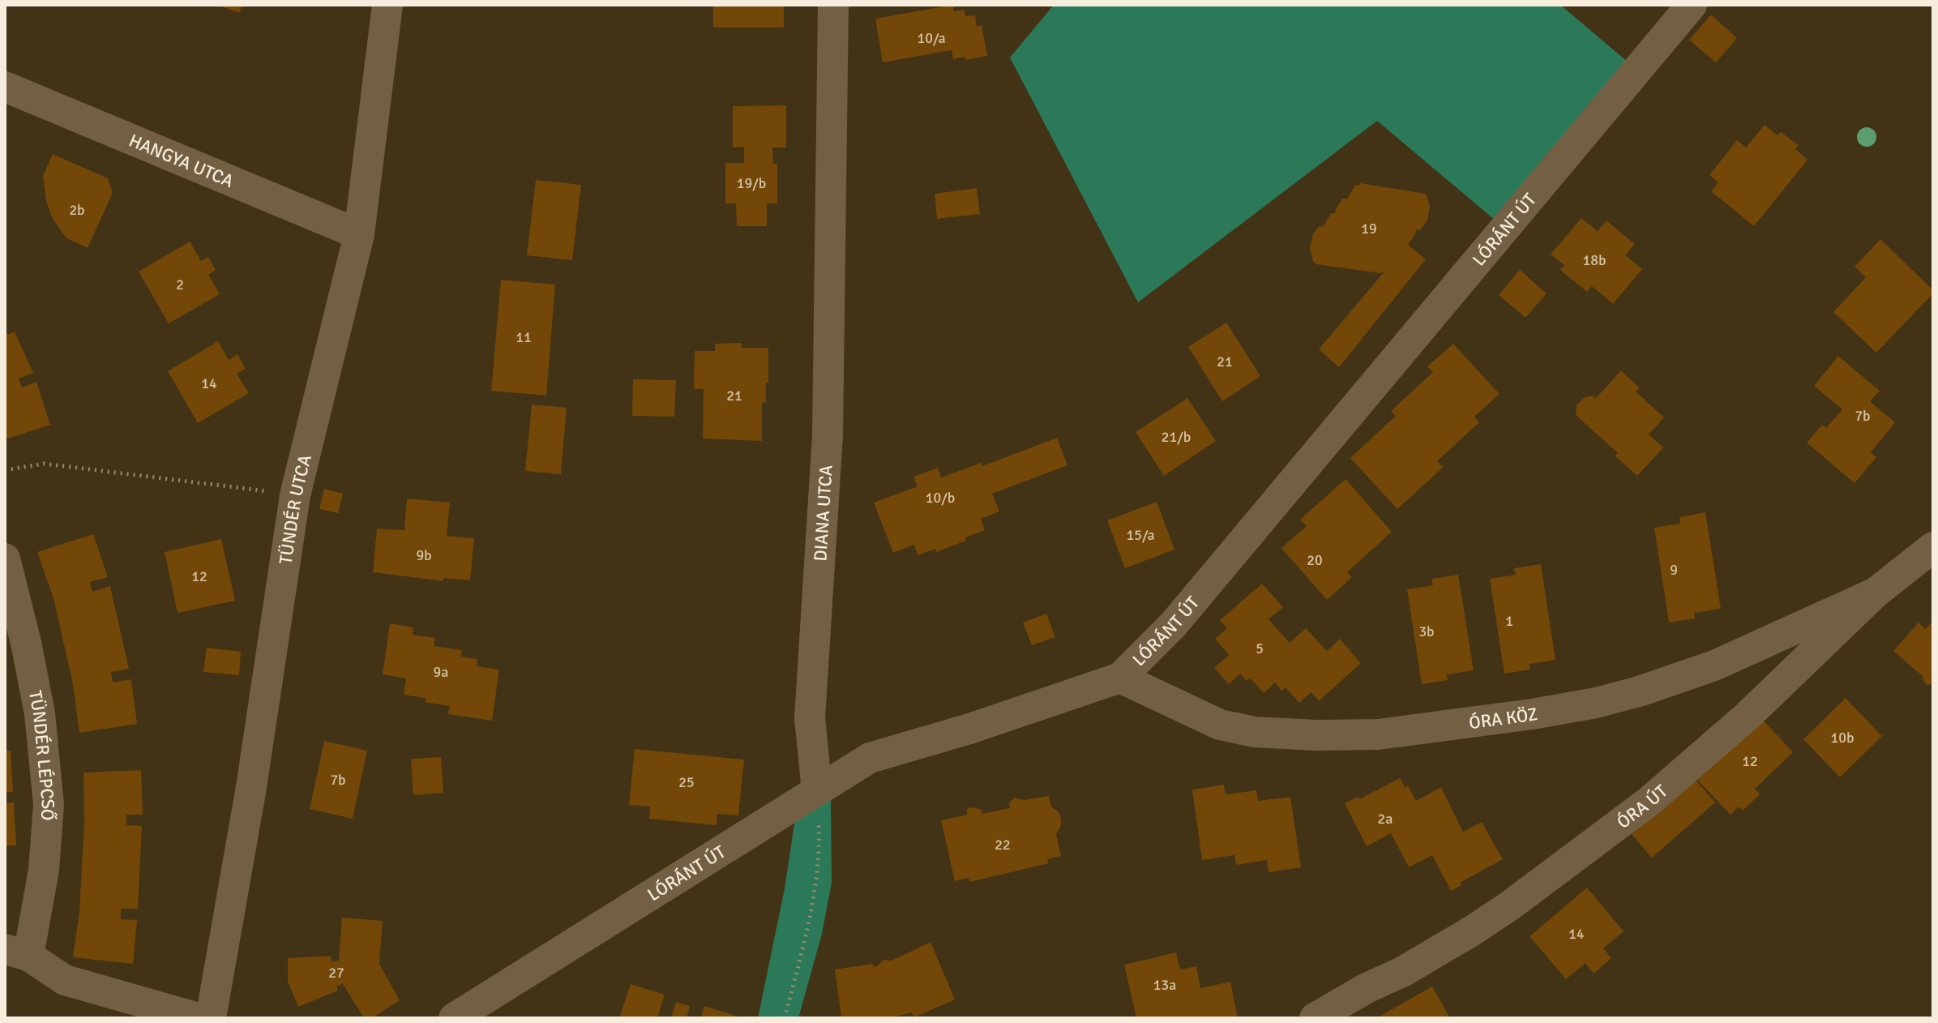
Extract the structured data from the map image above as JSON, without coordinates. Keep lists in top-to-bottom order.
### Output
{
  "streets": {
    "street": [
      "HANGYA UTCA",
      "LÓRÁNT ÚT",
      "TÜNDÉR UTCA",
      "DIANA UTCA",
      "ÓRA KÖZ",
      "TÜNDÉR LÉPCSŐ",
      "ÓRA ÚT"
    ]
  },
  "crossings": [
    ["HANGYA UTCA", "TÜNDÉR UTCA"],
    ["LÓRÁNT ÚT", "DIANA UTCA"],
    ["LÓRÁNT ÚT", "ÓRA KÖZ"],
    ["ÓRA KÖZ", "ÓRA ÚT"]
  ],
  "house_numbers": [
    "10/a",
    "19/b",
    "2b",
    "19",
    "18b",
    "2",
    "11",
    "21",
    "14",
    "21",
    "7b",
    "21/b",
    "10/b",
    "15/a",
    "9b",
    "20",
    "9",
    "12",
    "1",
    "3b",
    "5",
    "9a",
    "10b",
    "12",
    "7b",
    "25",
    "2a",
    "22",
    "14",
    "27",
    "13a"
  ]
}
